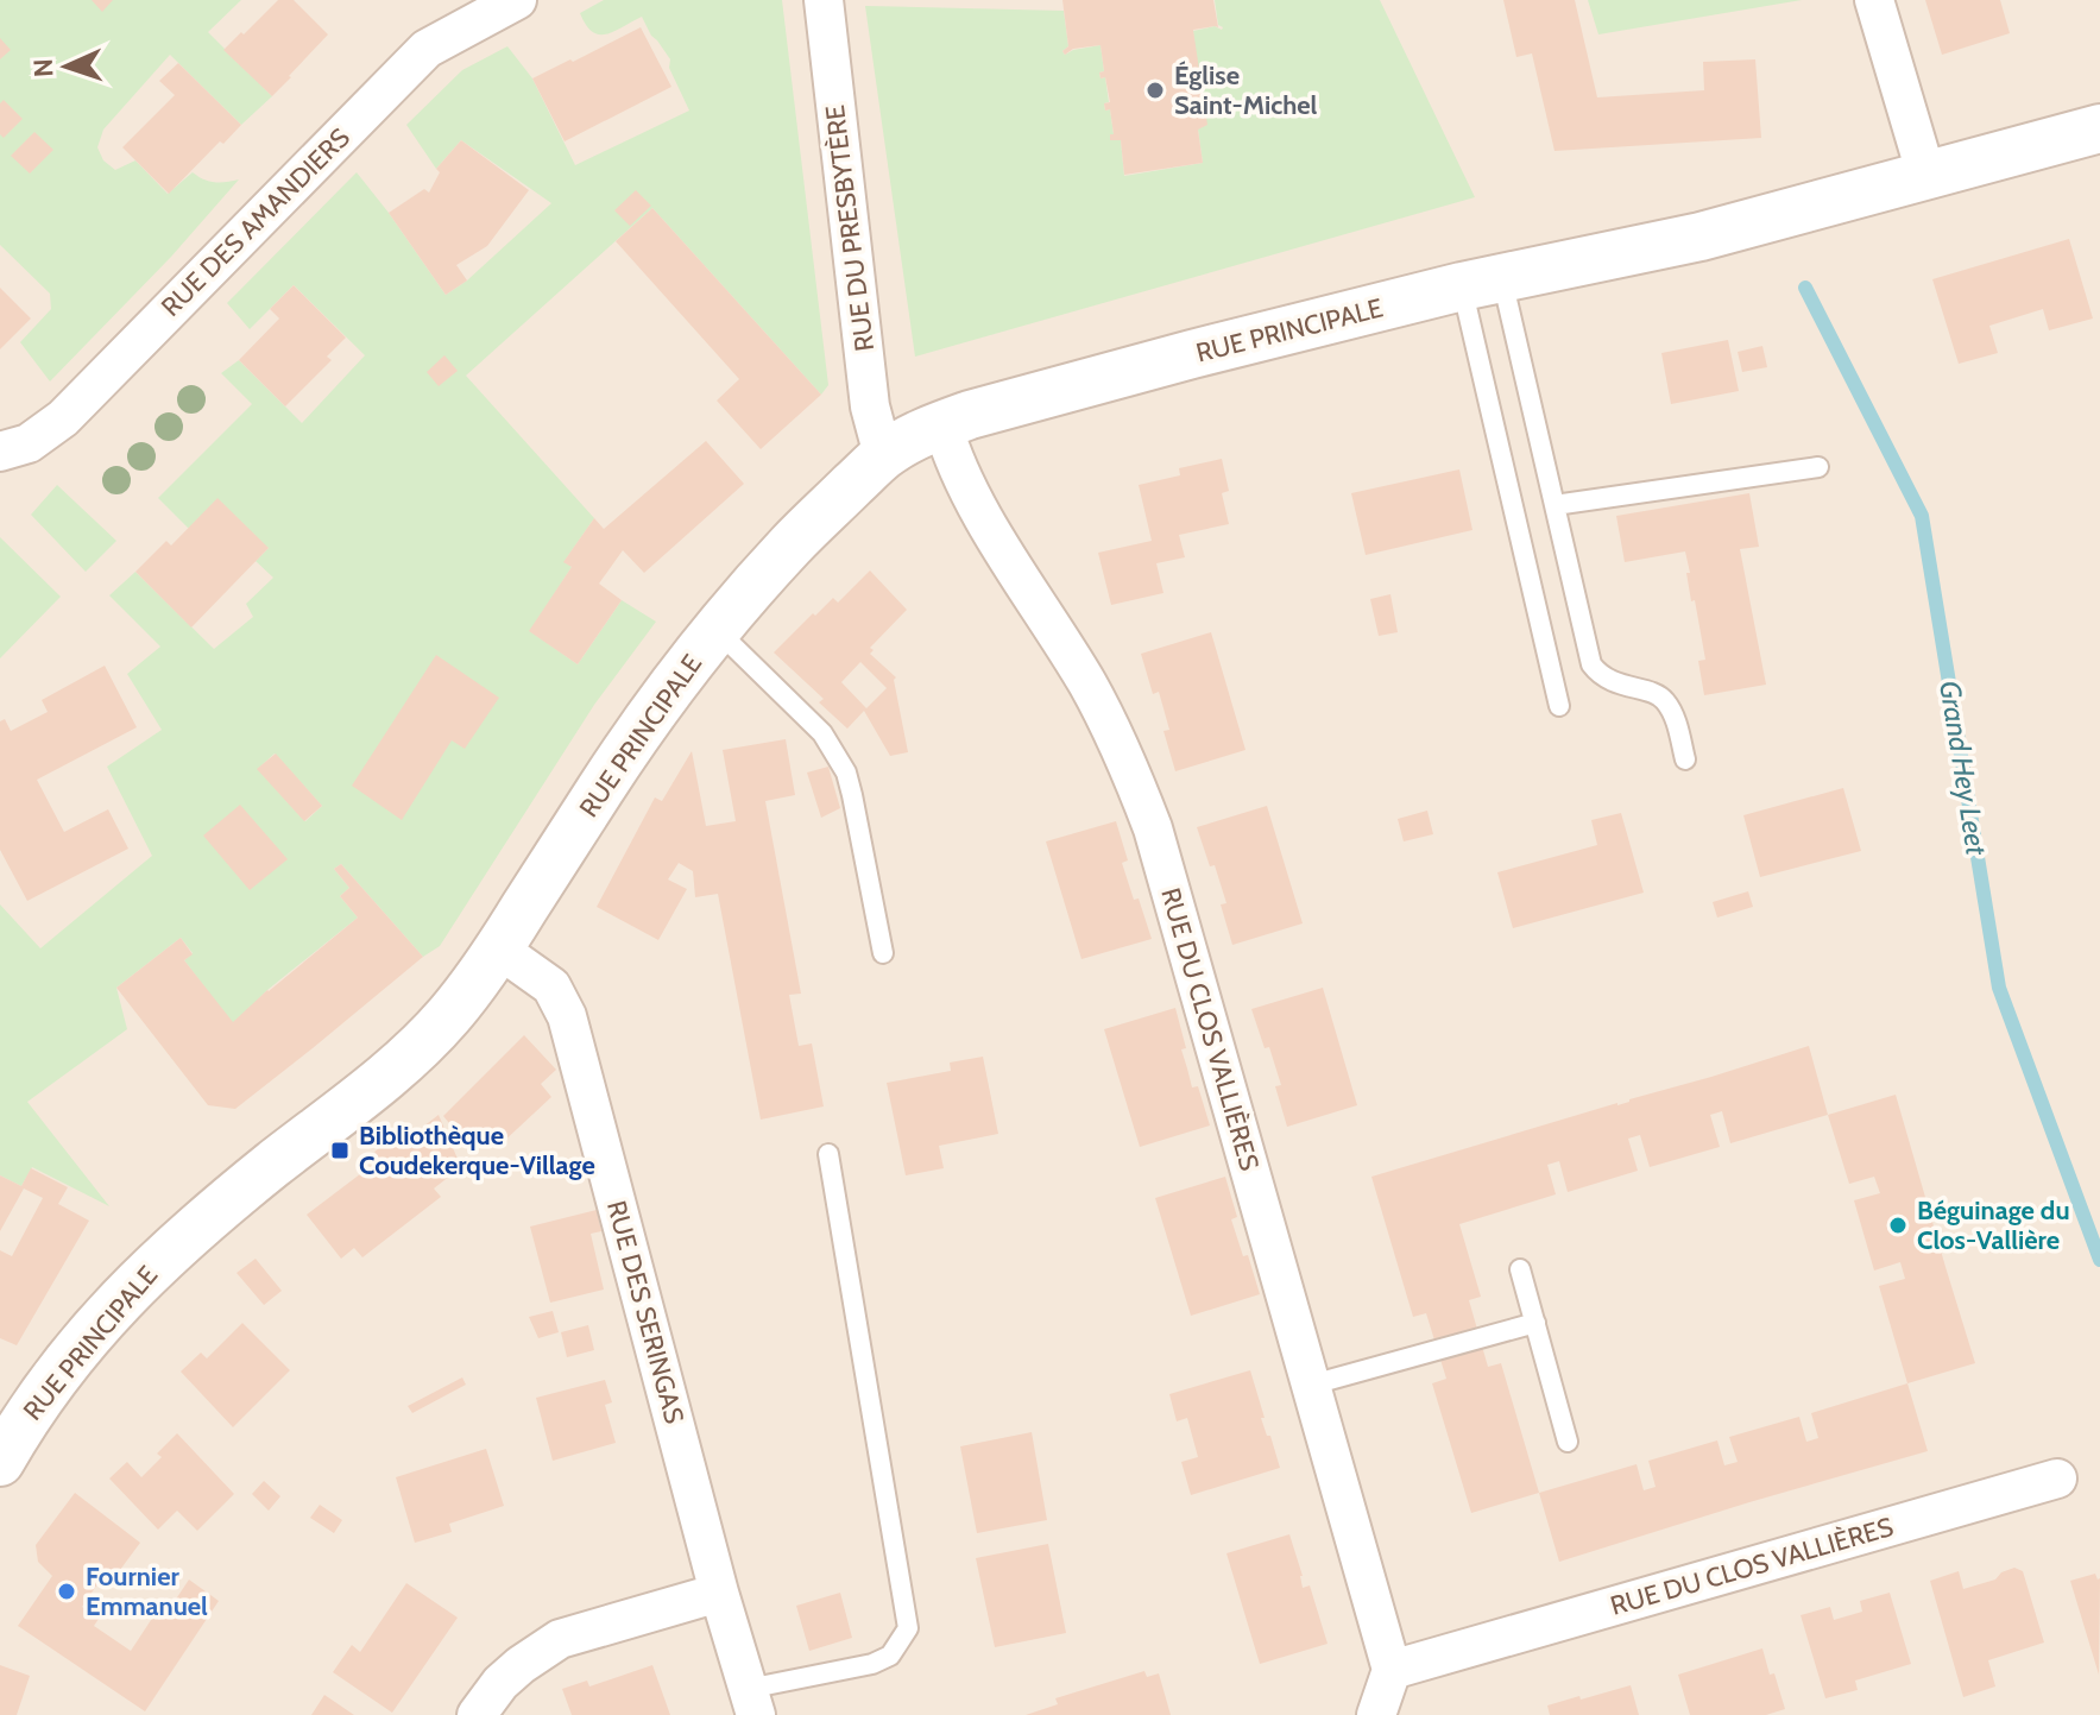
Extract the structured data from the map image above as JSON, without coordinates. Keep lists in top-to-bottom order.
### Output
{
  "streets": {
    "street": [
      "RUE DES AMANDIERS",
      "RUE DU PRESBYTÈRE",
      "RUE PRINCIPALE",
      "RUE DU CLOS VALLIÈRES",
      "RUE DES SERINGAS"
    ]
  },
  "crossings": [
    ["RUE DU PRESBYTÈRE", "RUE PRINCIPALE"],
    ["RUE PRINCIPALE", "RUE DU CLOS VALLIÈRES"],
    ["RUE PRINCIPALE", "RUE DES SERINGAS"]
  ],
  "water": ["Grand Hey Leet"],
  "places": {
    "other": ["Église Saint-Michel", "Béguinage du Clos-Vallière", "Fournier Emmanuel"],
    "transit": ["Bibliothèque Coudekerque-Village"]
  },
  "north": "left"
}
